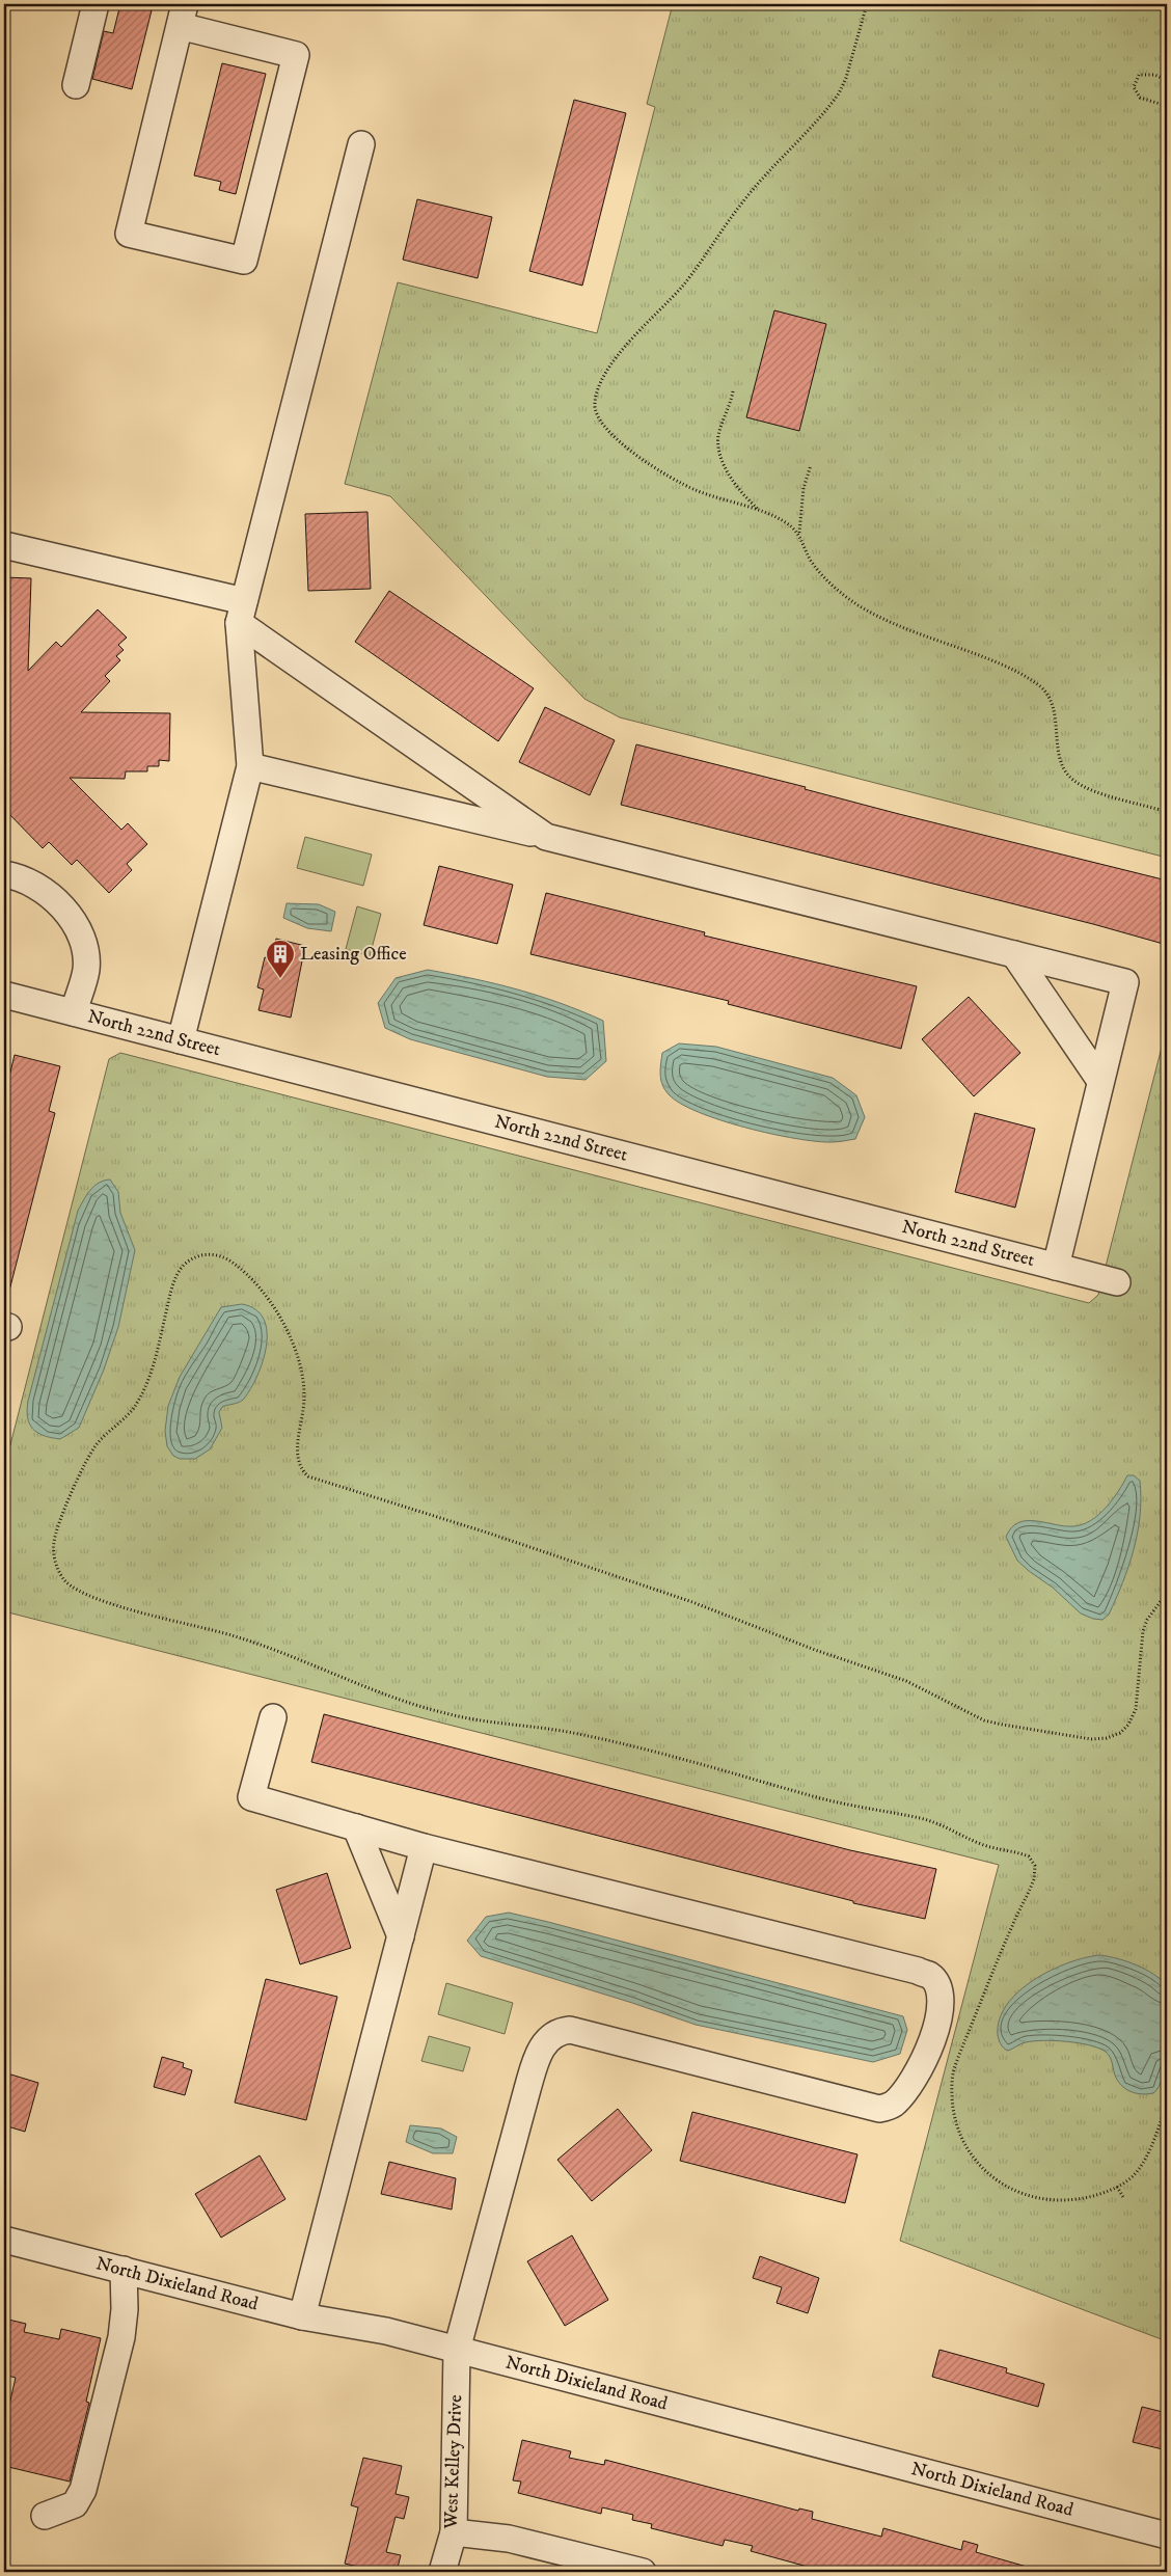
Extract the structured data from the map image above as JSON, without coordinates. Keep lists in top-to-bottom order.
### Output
{
  "streets": {
    "street": ["North 22nd Street", "North Dixieland Road", "West Kelley Drive"]
  },
  "crossings": [
    ["North Dixieland Road", "West Kelley Drive"]
  ],
  "places": {
    "building": ["Leasing Office"]
  }
}
